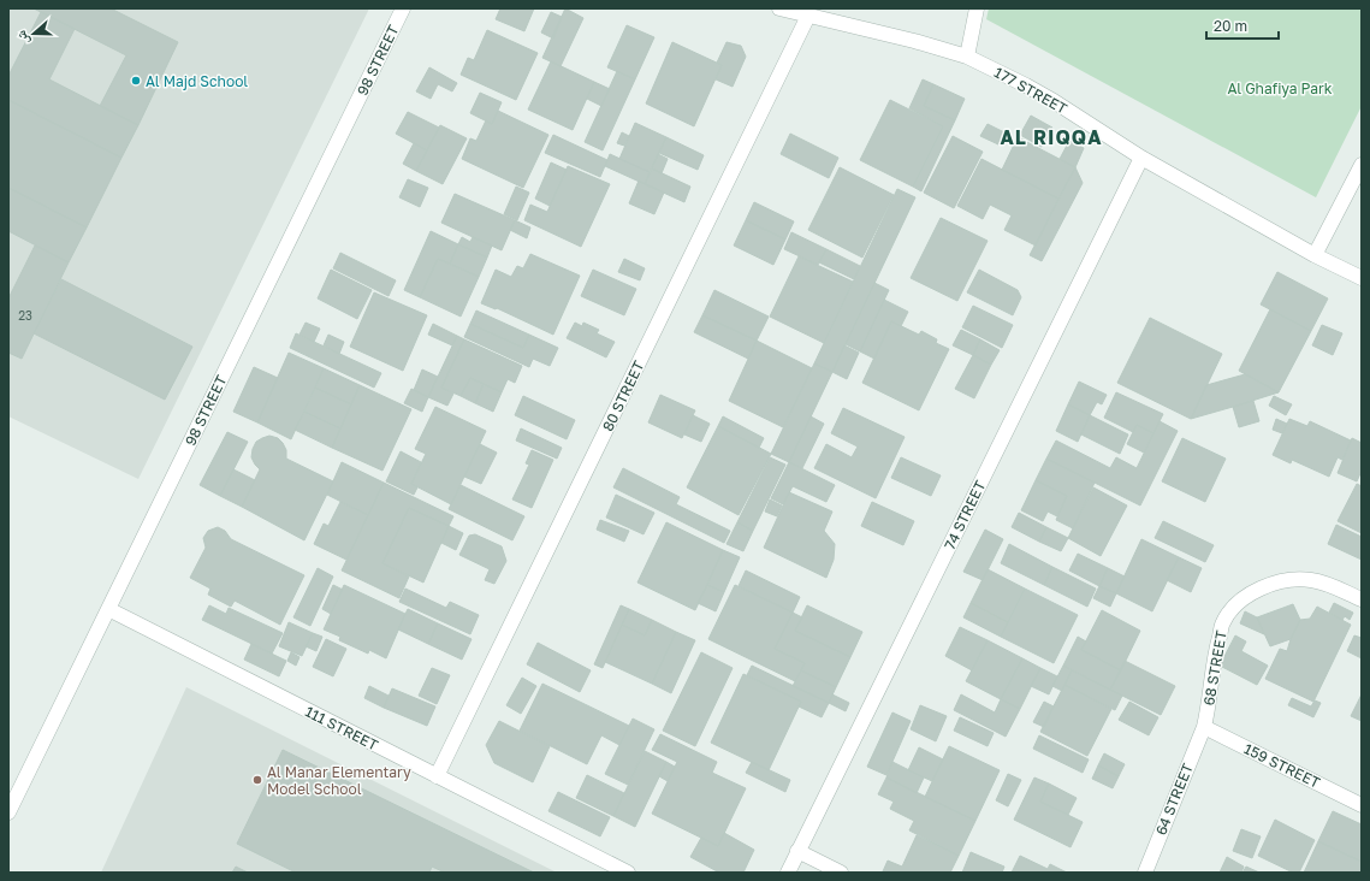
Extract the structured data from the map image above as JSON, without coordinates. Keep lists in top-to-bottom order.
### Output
{
  "streets": {
    "street": [
      "98 STREET",
      "177 STREET",
      "80 STREET",
      "74 STREET",
      "68 STREET",
      "111 STREET",
      "159 STREET",
      "64 STREET"
    ]
  },
  "crossings": [
    ["98 STREET", "111 STREET"],
    ["177 STREET", "80 STREET"],
    ["177 STREET", "74 STREET"],
    ["80 STREET", "111 STREET"],
    ["68 STREET", "159 STREET"],
    ["68 STREET", "64 STREET"],
    ["159 STREET", "64 STREET"]
  ],
  "districts": ["AL RIQQA"],
  "parks": ["Al Ghafiya Park"],
  "places": ["Al Majd School", "Al Manar Elementary Model School"],
  "house_numbers": ["23"],
  "scale_bar": "20 m",
  "north": "left"
}
